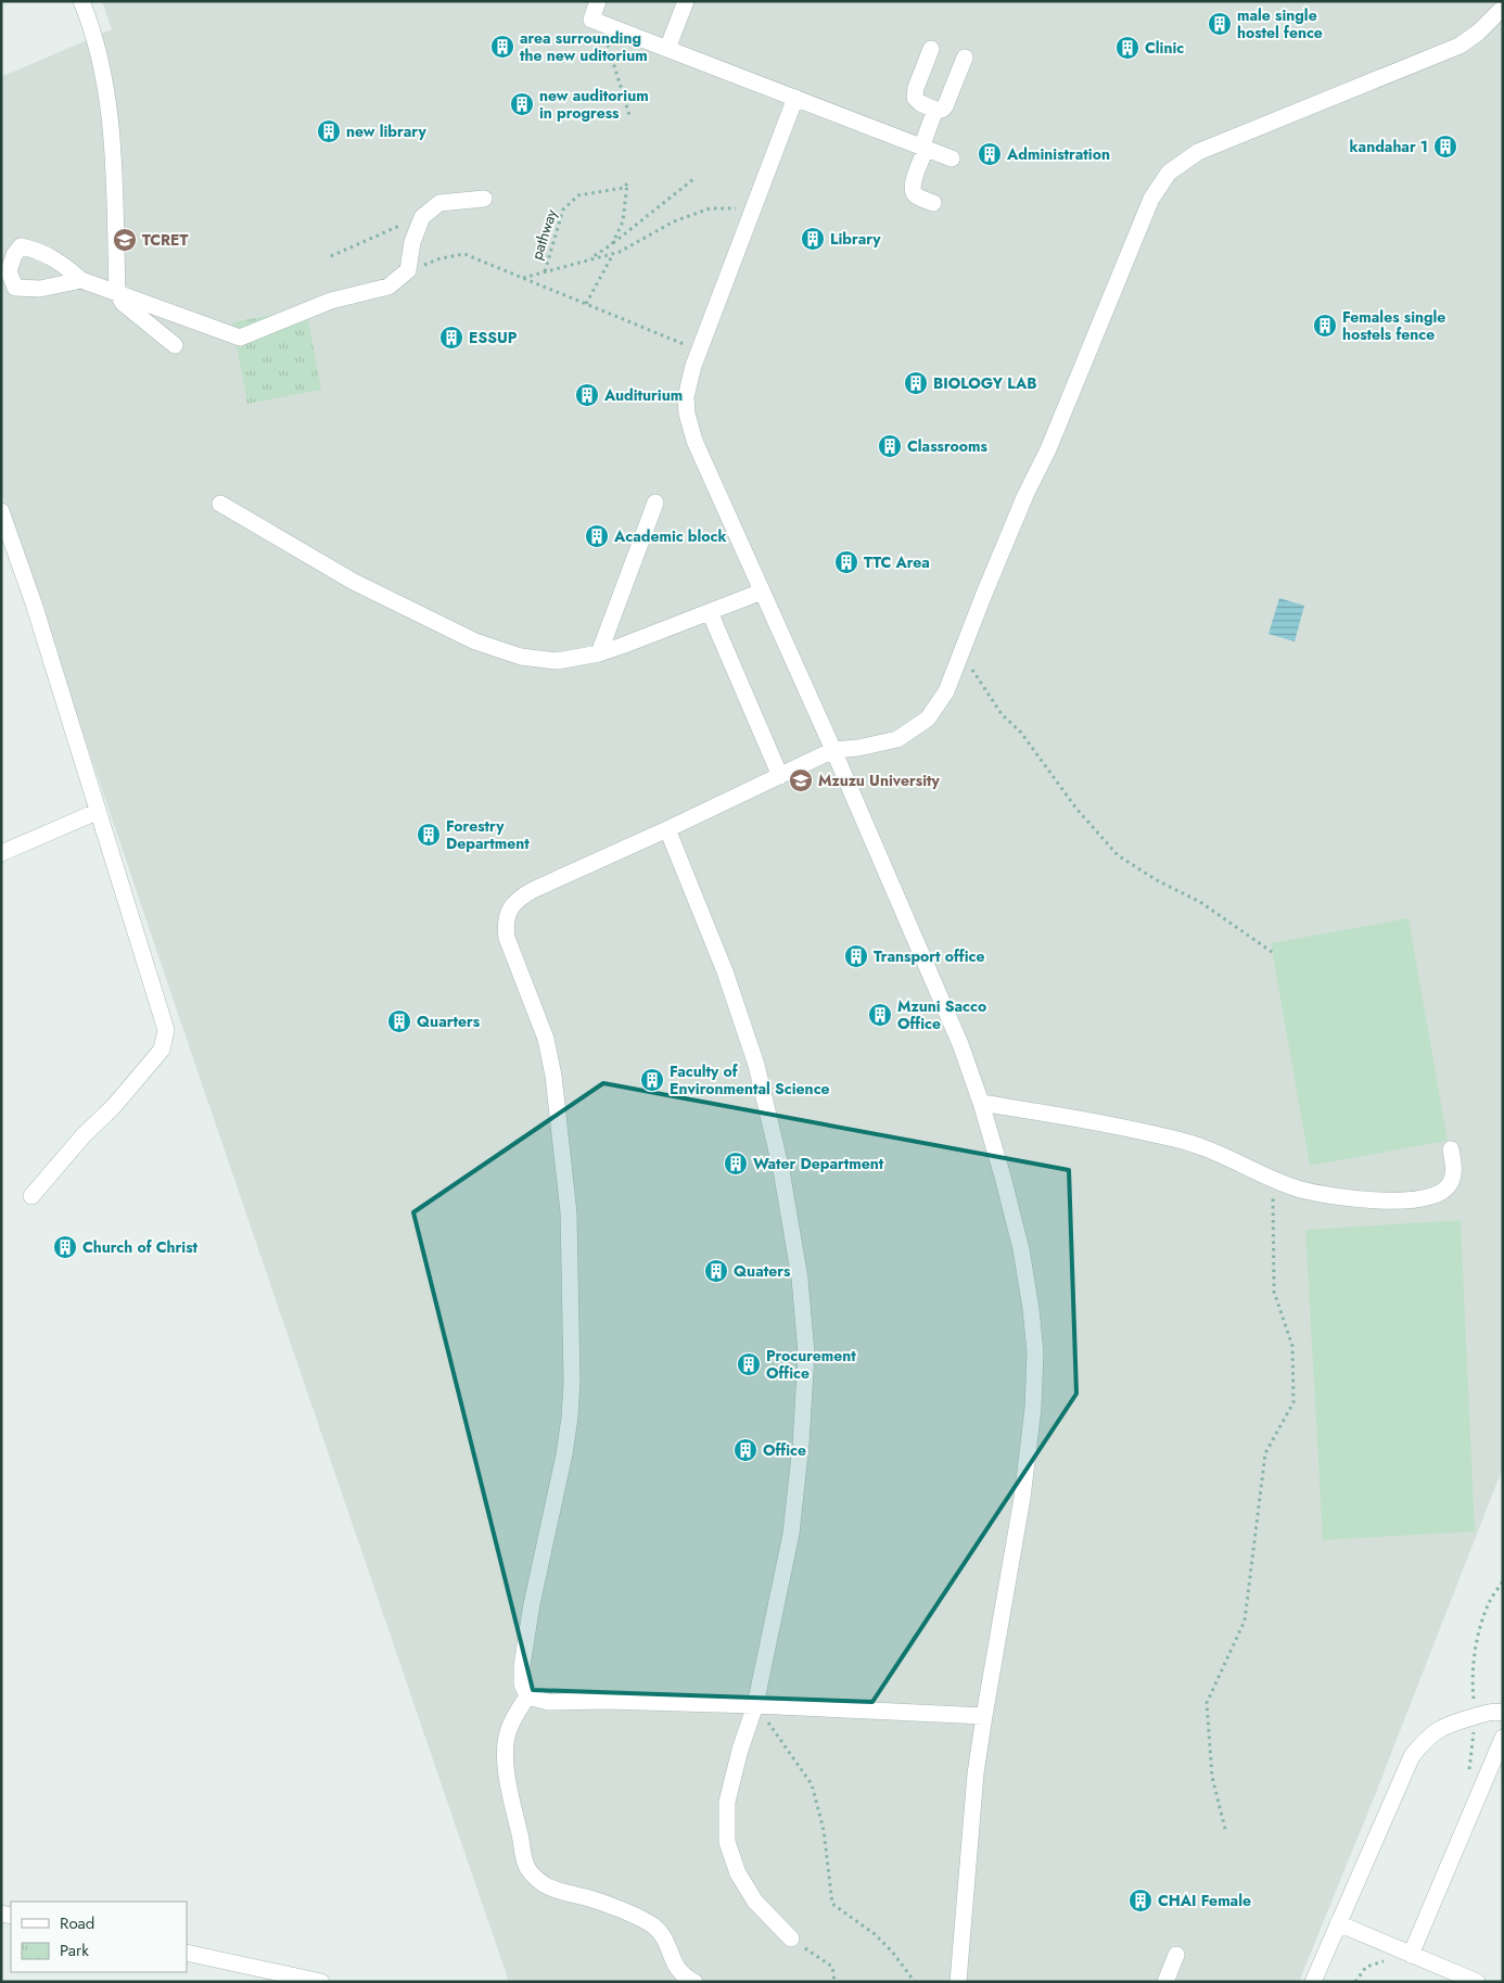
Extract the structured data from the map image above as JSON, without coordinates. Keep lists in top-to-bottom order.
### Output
{
  "streets": {
    "path": ["pathway"]
  },
  "places": {
    "building": [
      "male single hostel fence",
      "area surrounding the new uditorium",
      "Clinic",
      "new auditorium in progress",
      "new library",
      "kandahar 1",
      "Administration",
      "Library",
      "Females single hostels fence",
      "ESSUP",
      "BIOLOGY LAB",
      "Auditurium",
      "Classrooms",
      "Academic block",
      "TTC Area",
      "Forestry Department",
      "Transport office",
      "Mzuni Sacco Office",
      "Quarters",
      "Faculty of Environmental Science",
      "Water Department",
      "Church of Christ",
      "Quaters",
      "Procurement Office",
      "Office",
      "CHAI Female"
    ],
    "school or university": ["TCRET", "Mzuzu University"]
  },
  "legend": ["Road", "Park"]
}
